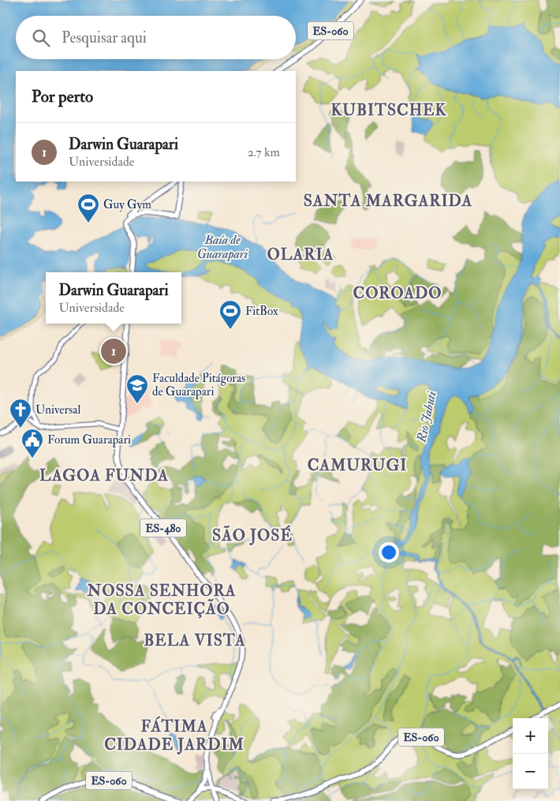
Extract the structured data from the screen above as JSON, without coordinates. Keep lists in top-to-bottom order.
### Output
{
  "streets": {
    "main road": ["ES-060", "ES-480"]
  },
  "districts": [
    "KUBITSCHEK",
    "SANTA MARGARIDA",
    "OLARIA",
    "COROADO",
    "CAMURUGI",
    "LAGOA FUNDA",
    "SÃO JOSÉ",
    "NOSSA SENHORA DA CONCEIÇÃO",
    "BELA VISTA",
    "FÁTIMA CIDADE JARDIM"
  ],
  "water": ["Baía de Guarapari", "Rio Jabuti"],
  "places": {
    "sports": ["Guy Gym", "FitBox"],
    "school or university": ["Faculdade Pitágoras de Guarapari"],
    "church": ["Universal"],
    "public building": ["Forum Guarapari"]
  },
  "page": {
    "search": "Pesquisar aqui",
    "heading": "Por perto",
    "list": [
      {
        "mark": "1",
        "name": "Darwin Guarapari",
        "note": "Universidade",
        "value": "2.7 km"
      }
    ],
    "popup": ["Darwin Guarapari", "Universidade"],
    "pins": "1",
    "map_buttons": ["+", "−"]
  }
}
